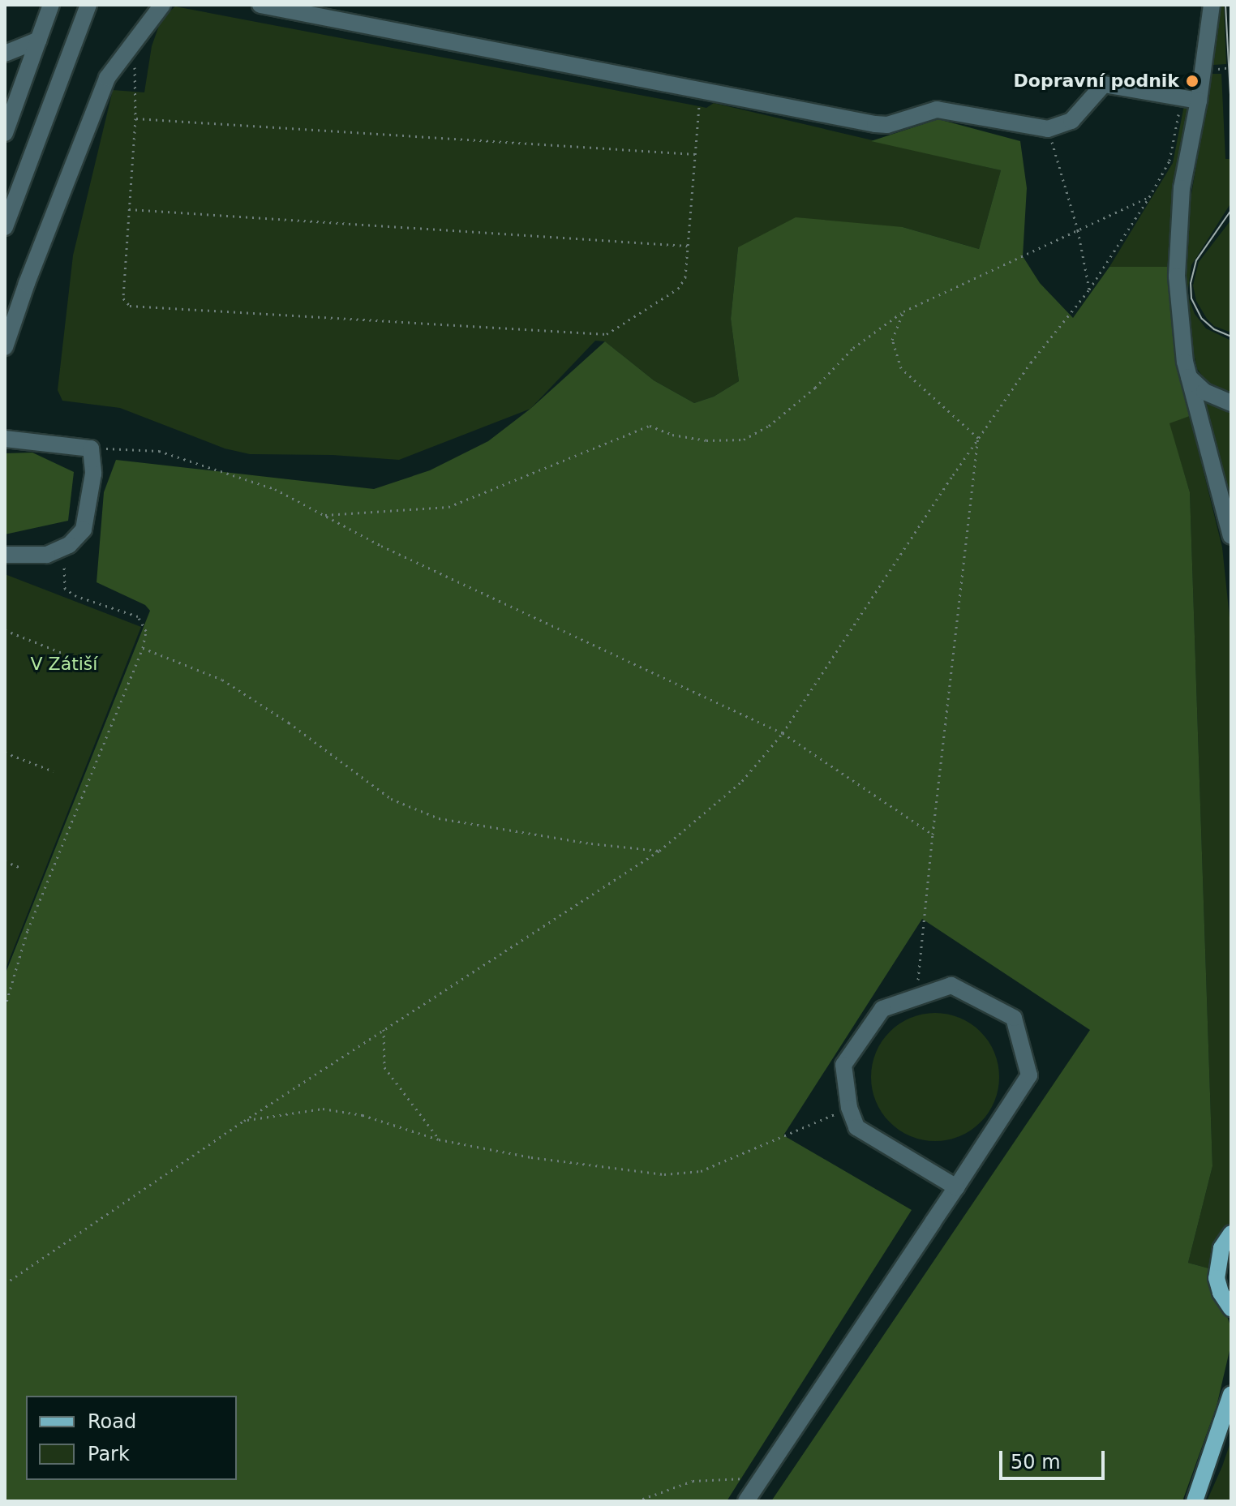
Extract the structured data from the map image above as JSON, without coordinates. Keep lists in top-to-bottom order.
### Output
{
  "parks": ["V Zátiší"],
  "places": ["Dopravní podnik"],
  "legend": ["Road", "Park"],
  "scale_bar": "50 m"
}
